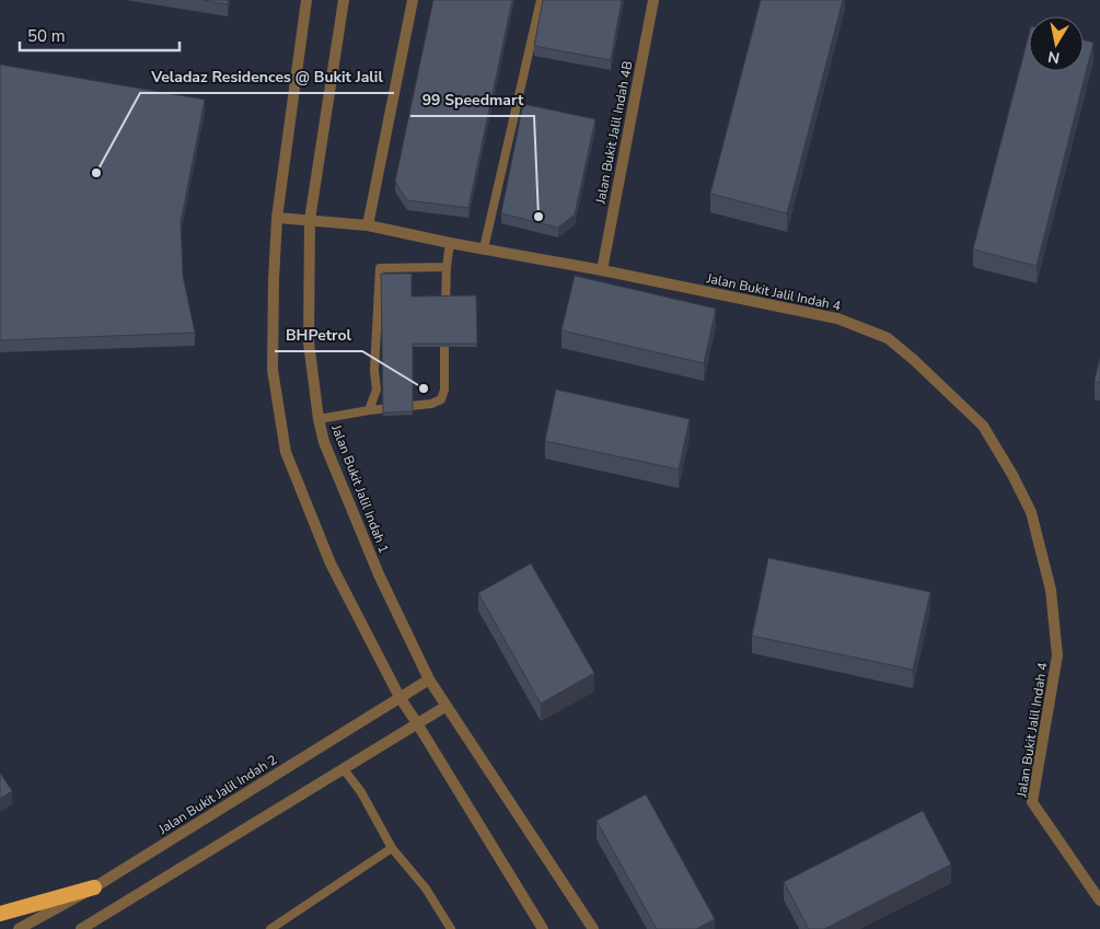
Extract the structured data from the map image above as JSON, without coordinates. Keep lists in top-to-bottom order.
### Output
{
  "streets": {
    "street": [
      "Jalan Bukit Jalil Indah 4B",
      "Jalan Bukit Jalil Indah 4",
      "Jalan Bukit Jalil Indah 1",
      "Jalan Bukit Jalil Indah 2"
    ]
  },
  "crossings": [
    ["Jalan Bukit Jalil Indah 4B", "Jalan Bukit Jalil Indah 4"],
    ["Jalan Bukit Jalil Indah 4", "Jalan Bukit Jalil Indah 1"],
    ["Jalan Bukit Jalil Indah 1", "Jalan Bukit Jalil Indah 2"]
  ],
  "places": ["Veladaz Residences @ Bukit Jalil", "99 Speedmart", "BHPetrol"],
  "scale_bar": "50 m",
  "north": "bottom"
}
